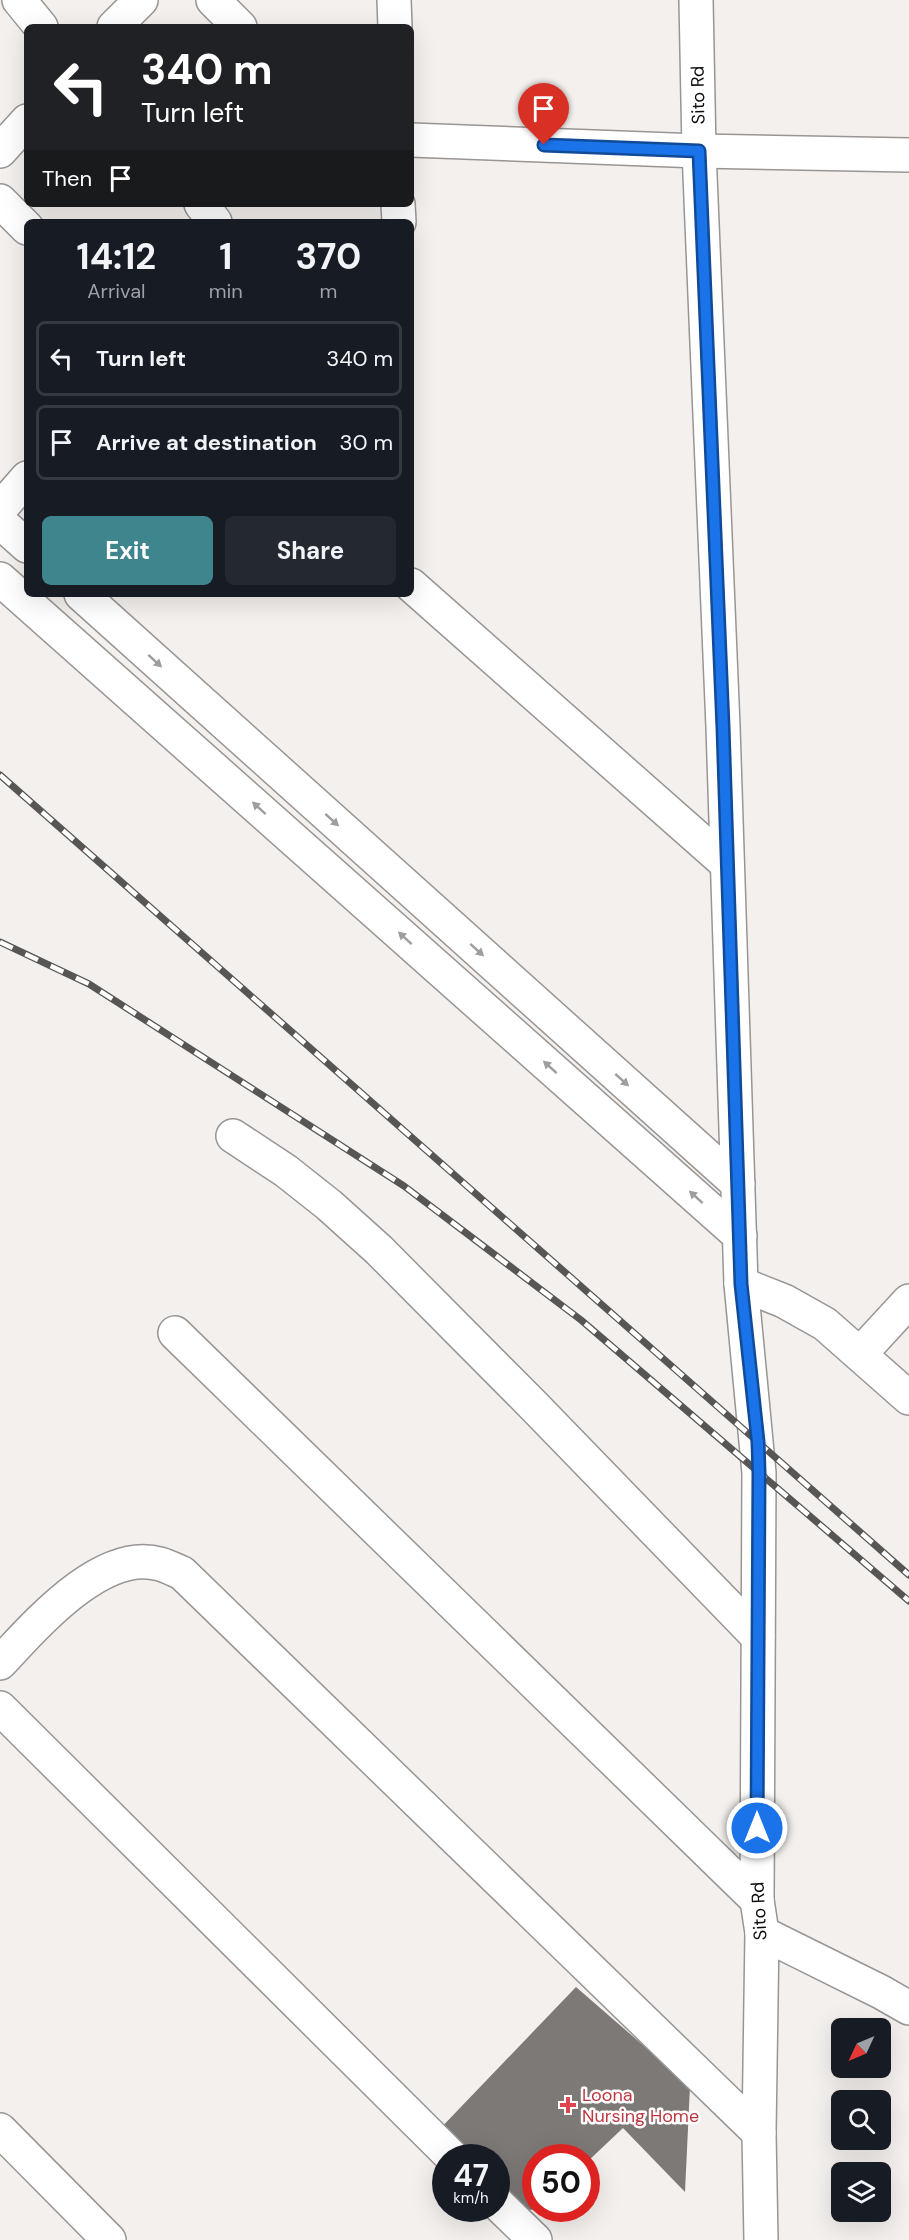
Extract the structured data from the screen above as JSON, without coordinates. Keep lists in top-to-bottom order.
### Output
{
  "streets": {
    "street": ["Sito Rd"]
  },
  "places": {
    "health": ["Loona Nursing Home"]
  },
  "north": "bottom left",
  "page": {
    "turn": ["340 m", "Turn left"],
    "then": "Then",
    "eta": [
      "14:12",
      "Arrival",
      "1",
      "min",
      "370",
      "m"
    ],
    "list": [
      {
        "name": "Turn left",
        "value": "340 m"
      },
      {
        "name": "Arrive at destination",
        "value": "30 m"
      }
    ],
    "buttons": ["Exit", "Share"],
    "speed": "47 km/h",
    "limit": "50"
  }
}
